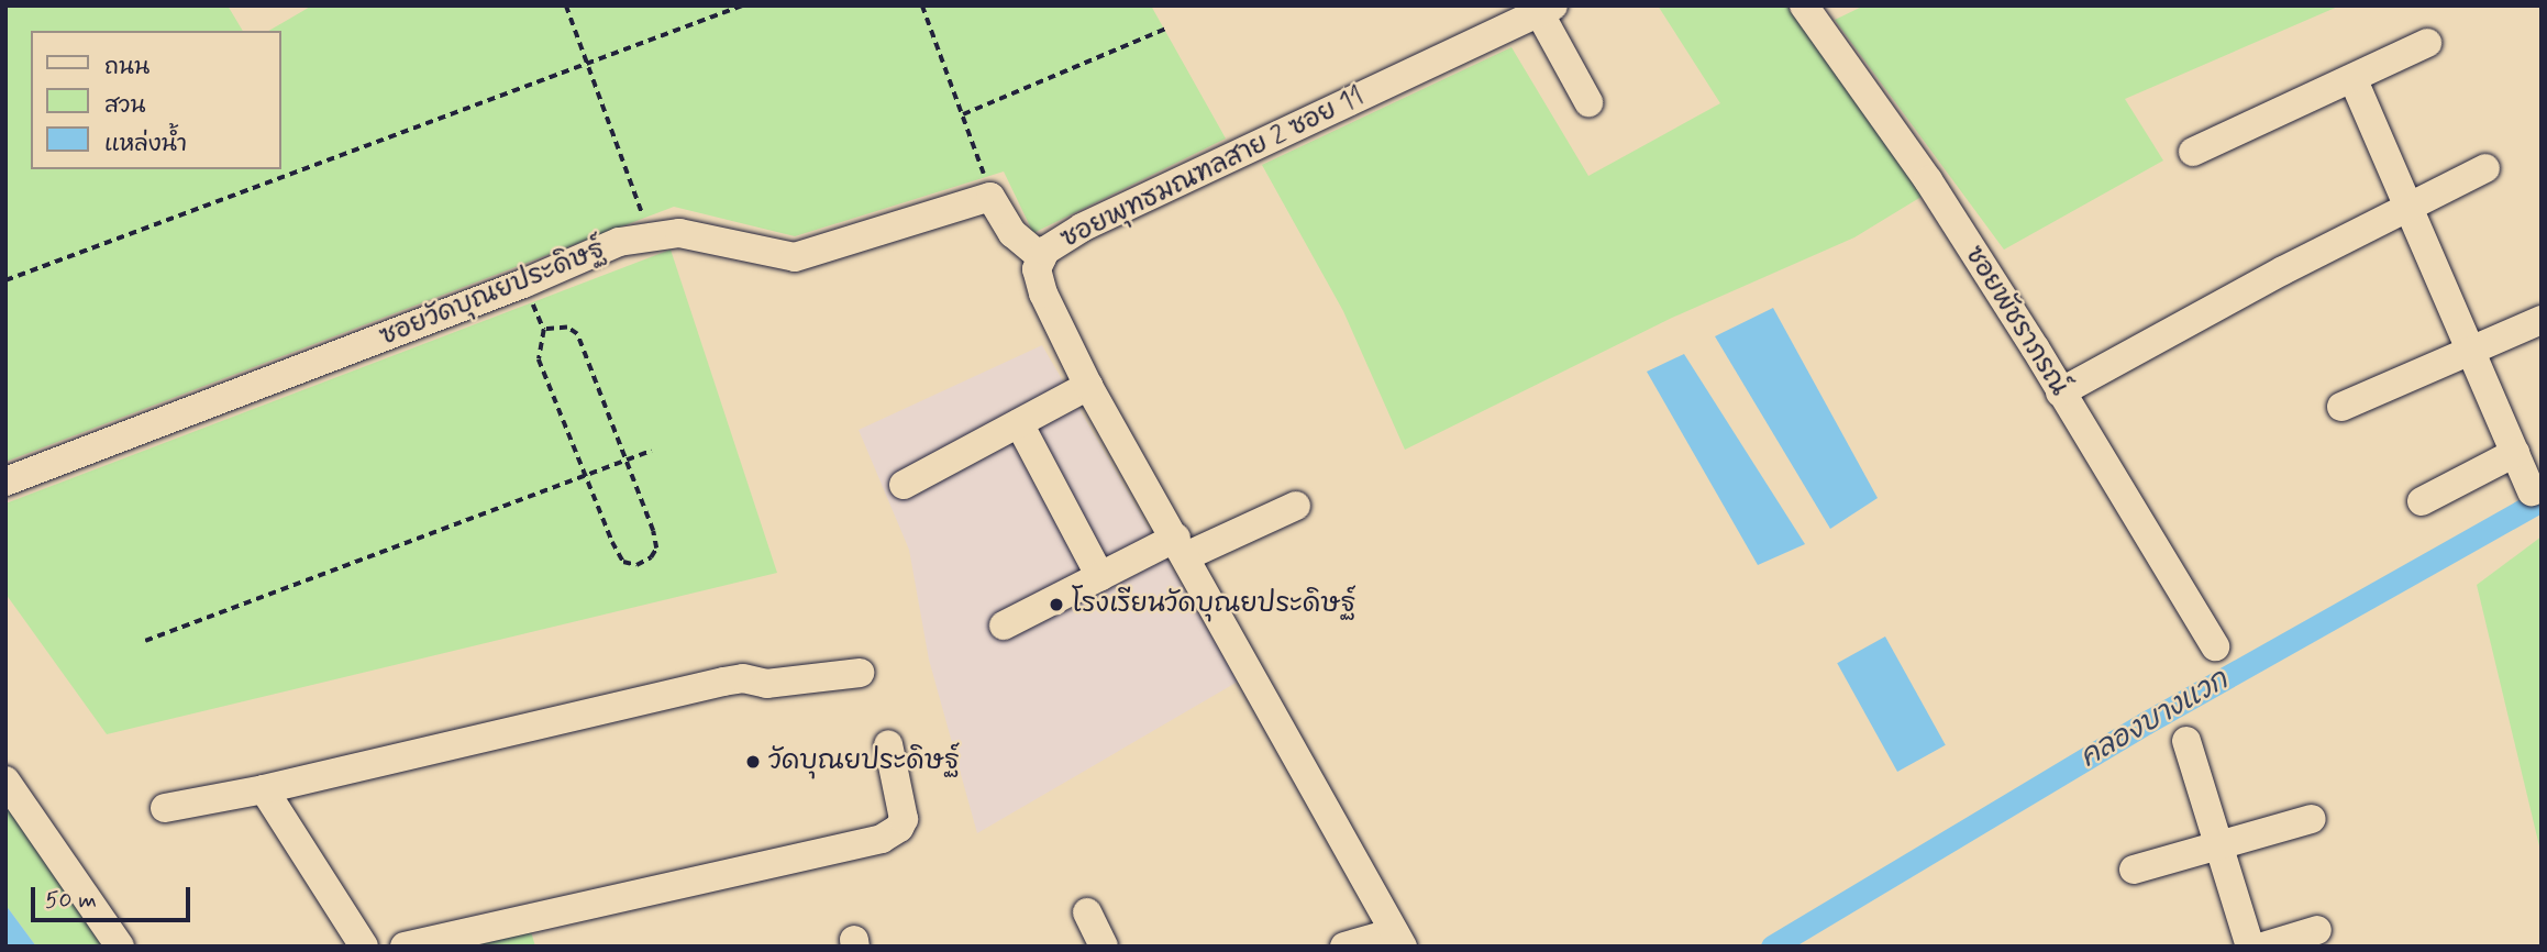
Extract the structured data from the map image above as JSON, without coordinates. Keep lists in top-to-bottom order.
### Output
{
  "streets": {
    "street": ["ซอยพุทธมณฑลสาย 2 ซอย 11", "ซอยวัดบุณยประดิษฐ์", "ซอยพัชราภรณ์"]
  },
  "water": ["คลองบางแวก"],
  "places": ["โรงเรียนวัดบุณยประดิษฐ์", "วัดบุณยประดิษฐ์"],
  "legend": ["ถนน", "สวน", "แหล่งน้ำ"],
  "scale_bar": "50 m"
}
